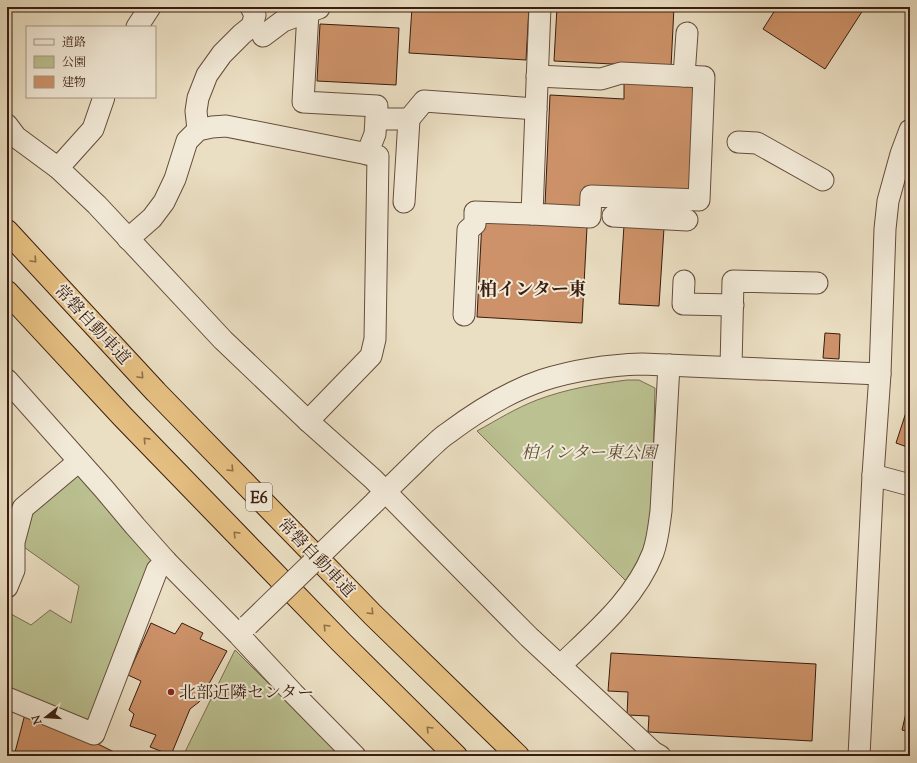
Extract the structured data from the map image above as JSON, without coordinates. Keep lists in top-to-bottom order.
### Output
{
  "streets": {
    "highway": ["常磐自動車道", "E6"]
  },
  "districts": ["柏インター東"],
  "parks": ["柏インター東公園"],
  "places": ["北部近隣センター"],
  "legend": ["道路", "公園", "建物"],
  "north": "left"
}
